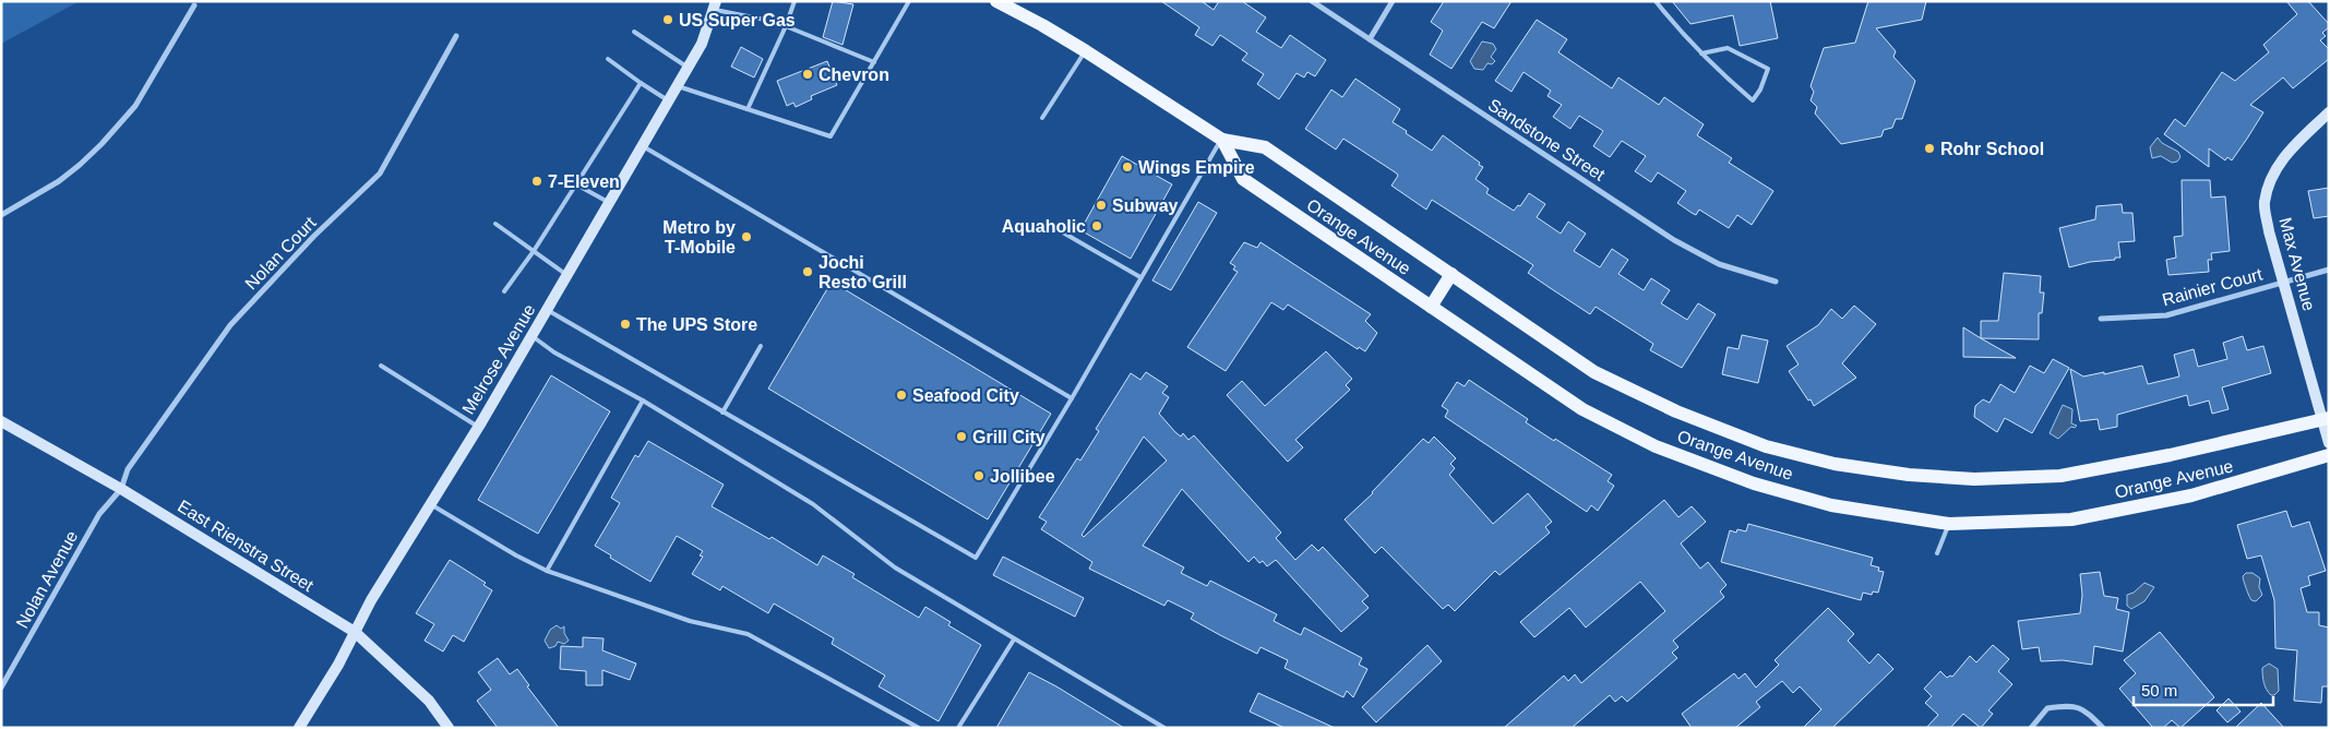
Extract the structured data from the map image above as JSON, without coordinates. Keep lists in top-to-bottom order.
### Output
{
  "streets": {
    "main road": ["Orange Avenue"],
    "street": [
      "Sandstone Street",
      "Nolan Court",
      "Max Avenue",
      "Rainier Court",
      "Melrose Avenue",
      "East Rienstra Street",
      "Nolan Avenue"
    ]
  },
  "crossings": [
    ["Orange Avenue", "Max Avenue"],
    ["Nolan Court", "East Rienstra Street"],
    ["Nolan Court", "Nolan Avenue"],
    ["Max Avenue", "Rainier Court"],
    ["Melrose Avenue", "East Rienstra Street"],
    ["East Rienstra Street", "Nolan Avenue"]
  ],
  "places": [
    "US Super Gas",
    "Chevron",
    "Rohr School",
    "Wings Empire",
    "7-Eleven",
    "Subway",
    "Aquaholic",
    "Metro by T-Mobile",
    "Jochi Resto Grill",
    "The UPS Store",
    "Seafood City",
    "Grill City",
    "Jollibee"
  ],
  "scale_bar": "50 m"
}
